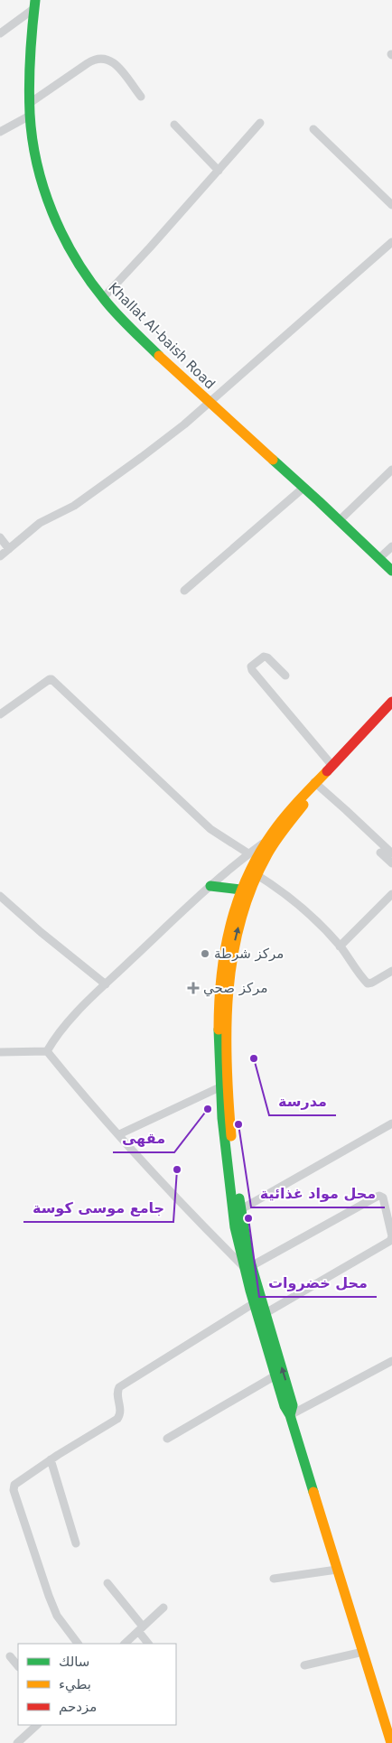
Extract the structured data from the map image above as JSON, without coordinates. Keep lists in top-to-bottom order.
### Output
{
  "streets": {
    "street": ["Khallat Al-baish Road"]
  },
  "places": {
    "other": [
      "مركز شرطة",
      "مدرسة",
      "مقهى",
      "محل مواد غذائية",
      "جامع موسى كوسة",
      "محل خضروات"
    ],
    "health": ["مركز صحي"]
  },
  "legend": ["سالك", "بطيء", "مزدحم"]
}
